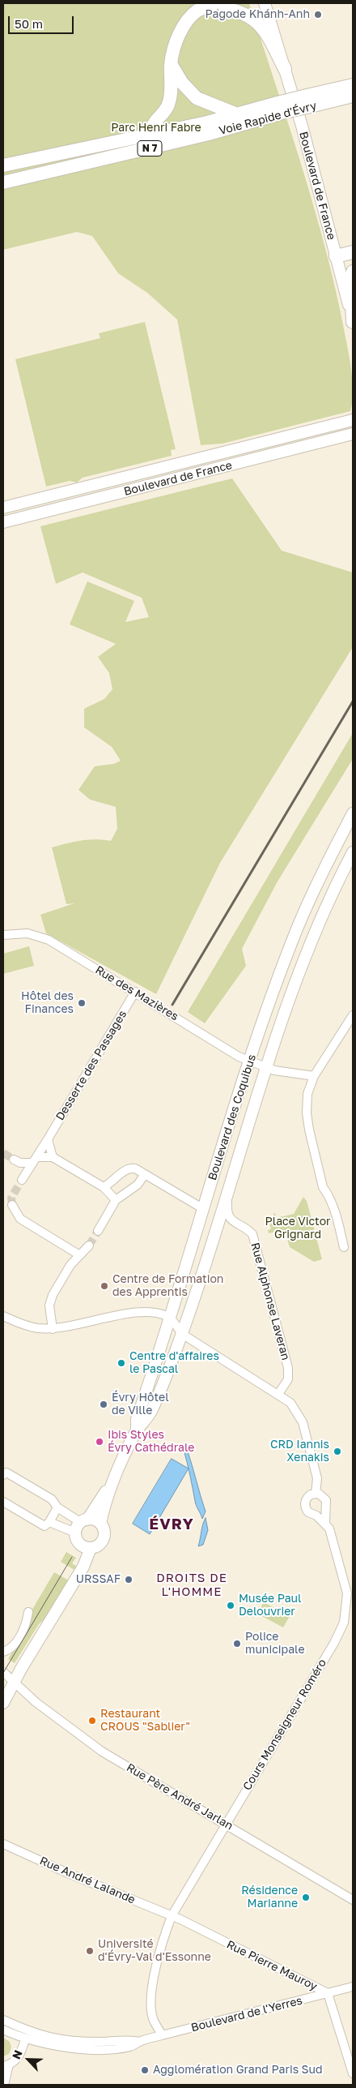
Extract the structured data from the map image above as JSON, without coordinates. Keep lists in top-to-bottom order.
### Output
{
  "streets": {
    "main road": [
      "Voie Rapide d'Évry",
      "N 7",
      "Boulevard de France",
      "Boulevard des Coquibus"
    ],
    "street": [
      "Rue des Mazières",
      "Desserte des Passages",
      "Rue Alphonse Laveran",
      "Cours Monseigneur Roméro",
      "Rue Père André Jarlan",
      "Rue André Lalande",
      "Rue Pierre Mauroy",
      "Boulevard de l'Yerres"
    ]
  },
  "crossings": [
    ["Voie Rapide d'Évry", "N 7"],
    ["Rue des Mazières", "Desserte des Passages"],
    ["Rue des Mazières", "Boulevard des Coquibus"],
    ["Boulevard des Coquibus", "Rue Alphonse Laveran"],
    ["Cours Monseigneur Roméro", "Rue Père André Jarlan"],
    ["Cours Monseigneur Roméro", "Rue André Lalande"],
    ["Cours Monseigneur Roméro", "Rue Pierre Mauroy"],
    ["Cours Monseigneur Roméro", "Boulevard de l'Yerres"],
    ["Rue André Lalande", "Rue Pierre Mauroy"],
    ["Rue Pierre Mauroy", "Boulevard de l'Yerres"]
  ],
  "districts": ["ÉVRY", "DROITS DE L'HOMME"],
  "parks": ["Parc Henri Fabre", "Place Victor Grignard"],
  "places": [
    "Pagode Khánh-Anh",
    "Hôtel des Finances",
    "Centre de Formation des Apprentis",
    "Centre d'affaires le Pascal",
    "Évry Hôtel de Ville",
    "Ibis Styles Évry Cathédrale",
    "CRD Iannis Xenakis",
    "URSSAF",
    "Musée Paul Delouvrier",
    "Police municipale",
    "Restaurant CROUS \"Sablier\"",
    "Résidence Marianne",
    "Université d'Évry-Val d'Essonne",
    "Agglomération Grand Paris Sud"
  ],
  "scale_bar": "50 m",
  "north": "top left"
}
